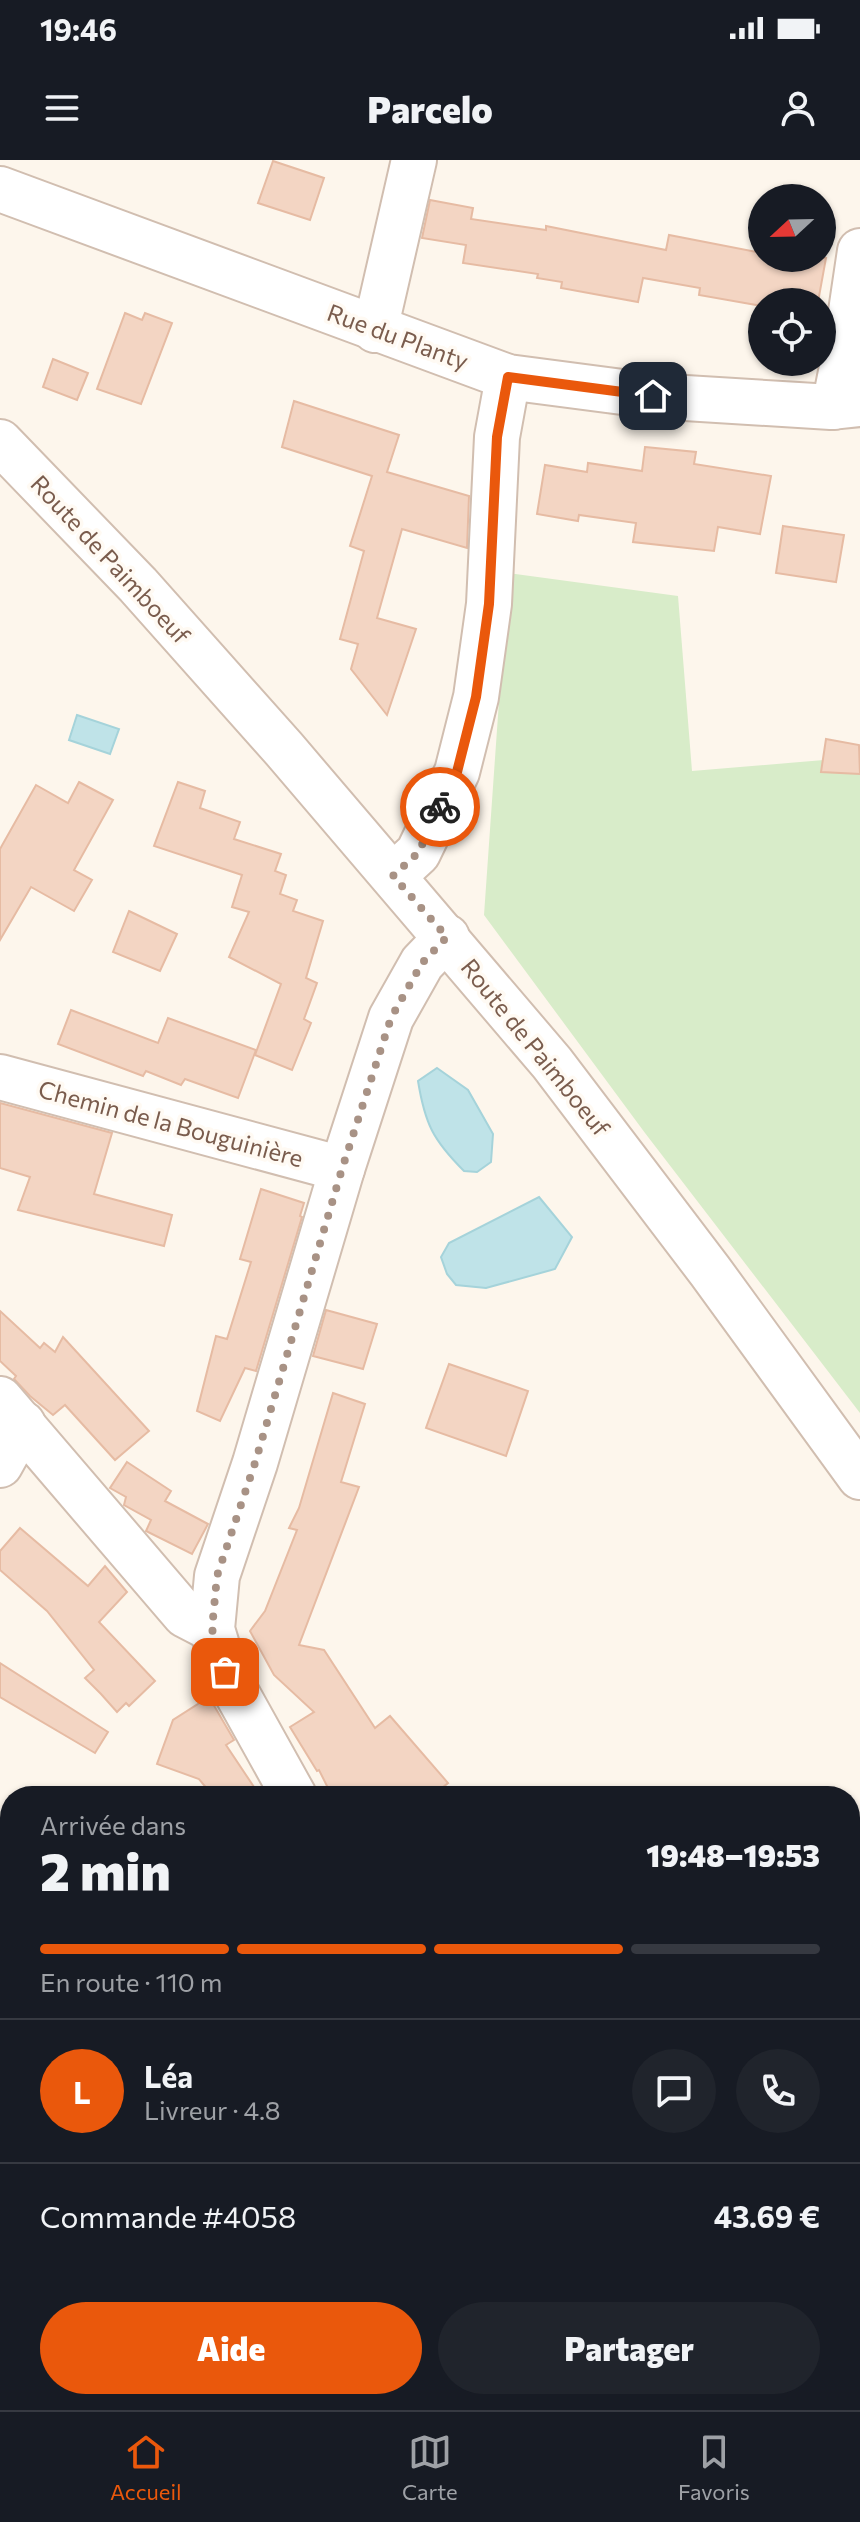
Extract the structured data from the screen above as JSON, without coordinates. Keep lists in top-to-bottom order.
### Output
{
  "streets": {
    "street": ["Rue du Planty", "Route de Paimboeuf", "Chemin de la Bouguinière"]
  },
  "north": "left",
  "page": {
    "status": "19:46",
    "header": "Parcelo",
    "heading": ["2 min", "Arrivée dans", "19:48–19:53"],
    "panel": [
      "Léa",
      "Livreur · 4.8",
      "Commande #4058",
      "43.69 €"
    ],
    "bar": "En route · 110 m",
    "round": "L",
    "buttons": ["Aide", "Partager"],
    "tabs": ["Accueil", "Carte", "Favoris"]
  }
}
